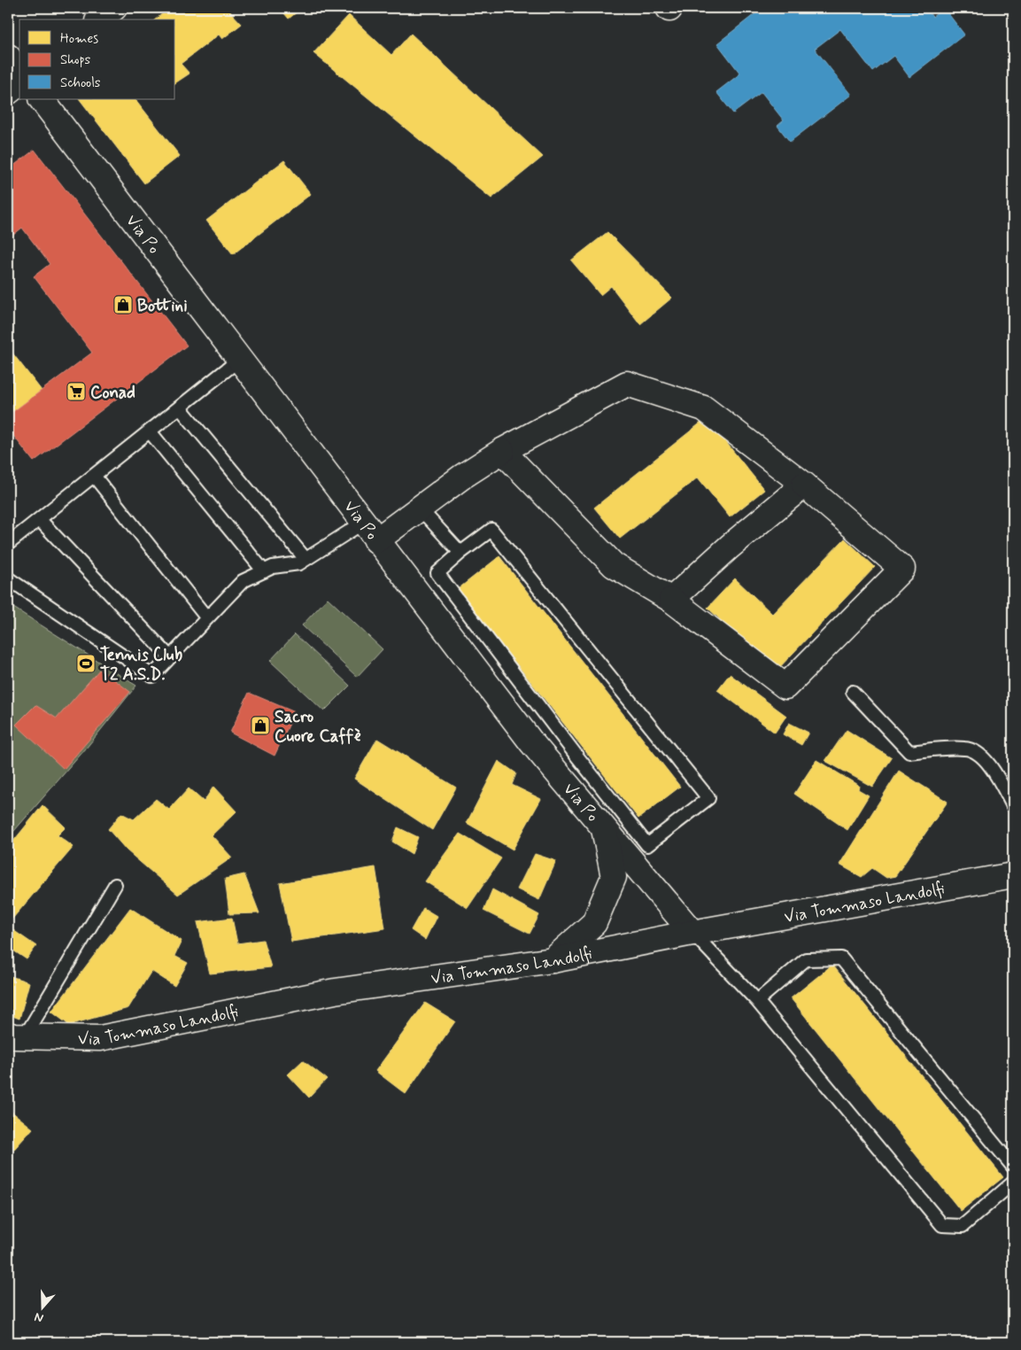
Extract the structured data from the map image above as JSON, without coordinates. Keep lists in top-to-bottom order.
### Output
{
  "streets": {
    "street": ["Via Po", "Via Tommaso Landolfi"]
  },
  "crossings": [
    ["Via Po", "Via Tommaso Landolfi"]
  ],
  "places": {
    "shop": ["Bottini", "Sacro Cuore Caffè"],
    "supermarket": ["Conad"],
    "sports": ["Tennis Club T2 A.S.D."]
  },
  "legend": ["Homes", "Shops", "Schools"],
  "north": "bottom"
}
